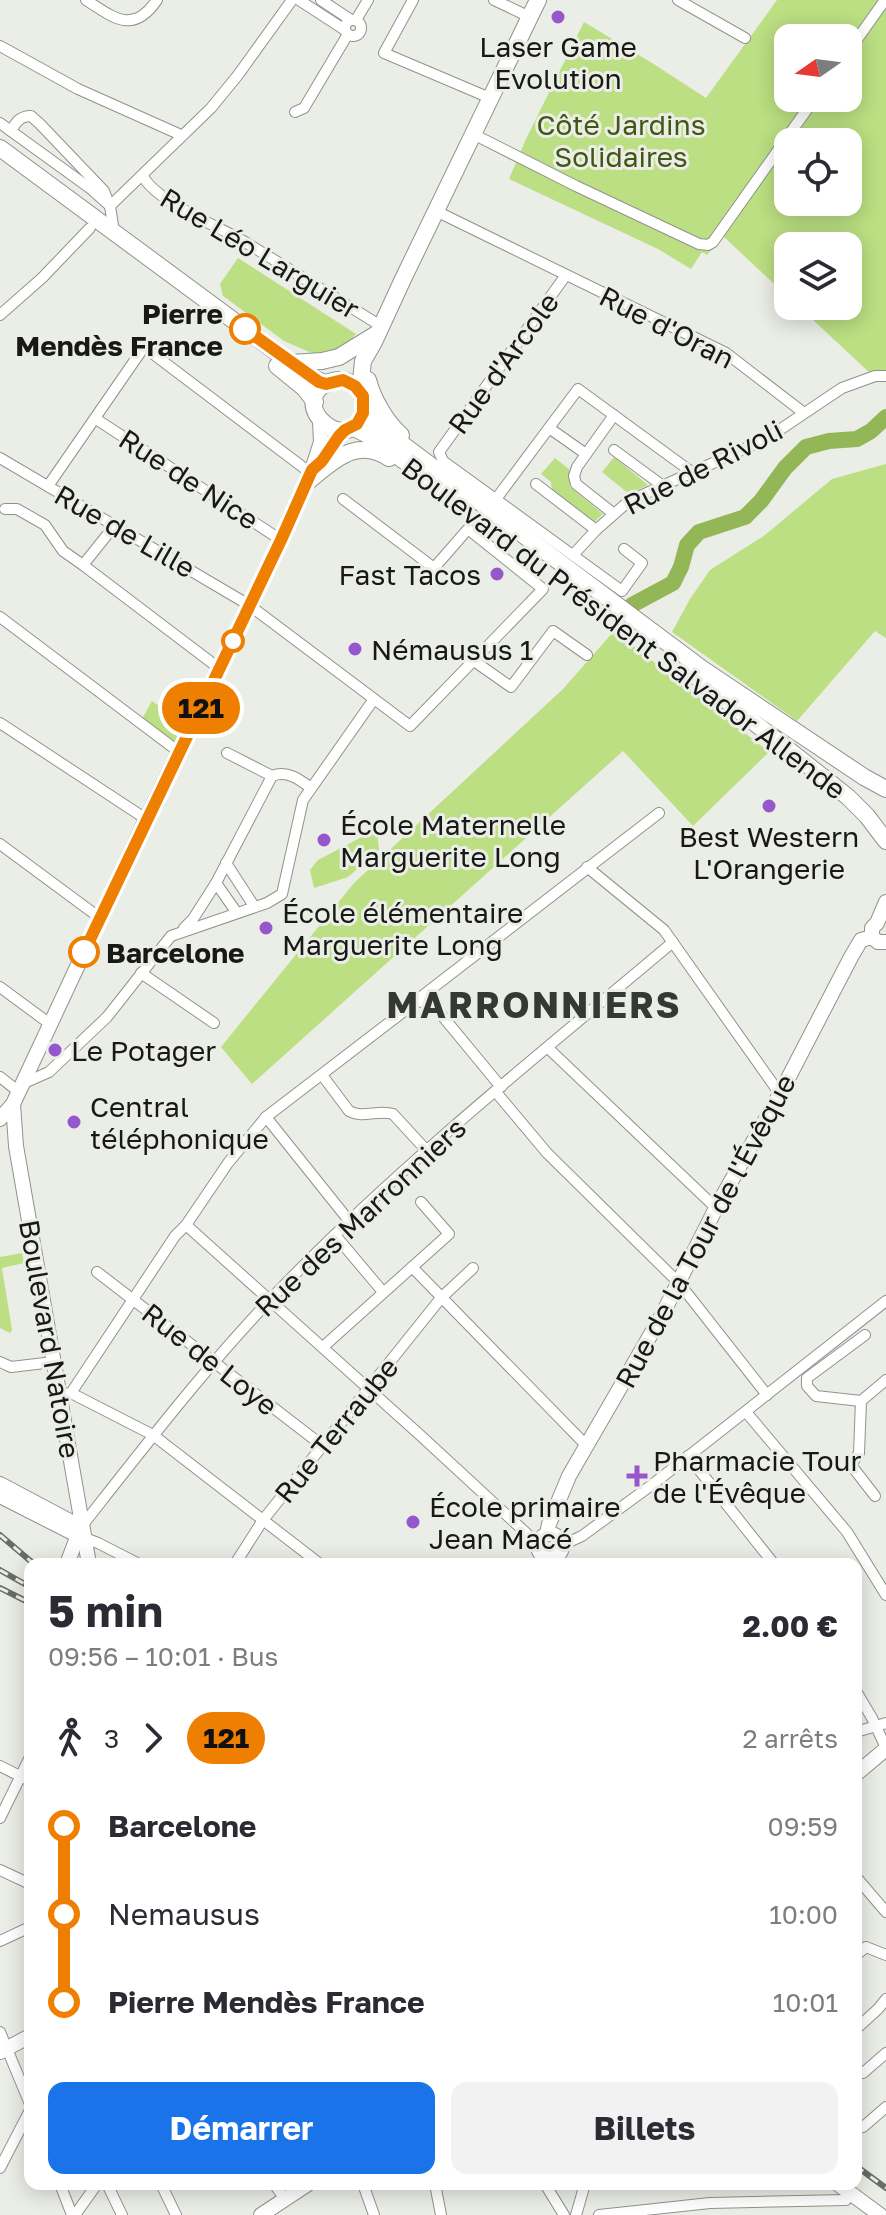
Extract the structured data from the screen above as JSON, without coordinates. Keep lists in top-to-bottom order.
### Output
{
  "streets": {
    "main road": ["Boulevard du Président Salvador Allende", "Rue de la Tour de l'Évêque", "Boulevard Natoire"],
    "street": [
      "Rue Léo Larguier",
      "Rue d'Oran",
      "Rue d'Arcole",
      "Rue de Rivoli",
      "Rue de Nice",
      "Rue de Lille",
      "Rue des Marronniers",
      "Rue de Loye",
      "Rue Terraube"
    ]
  },
  "crossings": [
    ["Rue d'Oran", "Rue d'Arcole"],
    ["Rue d'Oran", "Rue de Rivoli"],
    ["Rue d'Arcole", "Rue de Rivoli"],
    ["Rue des Marronniers", "Boulevard Natoire"],
    ["Rue des Marronniers", "Rue de Loye"],
    ["Rue de Loye", "Rue Terraube"]
  ],
  "districts": ["MARRONNIERS"],
  "parks": ["Côté Jardins Solidaires"],
  "places": {
    "other": [
      "Laser Game Evolution",
      "Pierre Mendès France",
      "Fast Tacos",
      "Némausus 1",
      "Best Western L'Orangerie",
      "École Maternelle Marguerite Long",
      "École élémentaire Marguerite Long",
      "Barcelone",
      "Le Potager",
      "Central téléphonique",
      "École primaire Jean Macé"
    ],
    "health": ["Pharmacie Tour de l'Évêque"]
  },
  "lines": ["bus line 121"],
  "north": "left",
  "page": {
    "on_map": "121",
    "heading": ["5 min", "09:56 – 10:01 · Bus", "2.00 €"],
    "legs": ["3", "121", "2 arrêts"],
    "list": [
      {
        "name": "Barcelone",
        "value": "09:59"
      },
      {
        "name": "Nemausus",
        "value": "10:00"
      },
      {
        "name": "Pierre Mendès France",
        "value": "10:01"
      }
    ],
    "buttons": ["Démarrer", "Billets"]
  }
}
